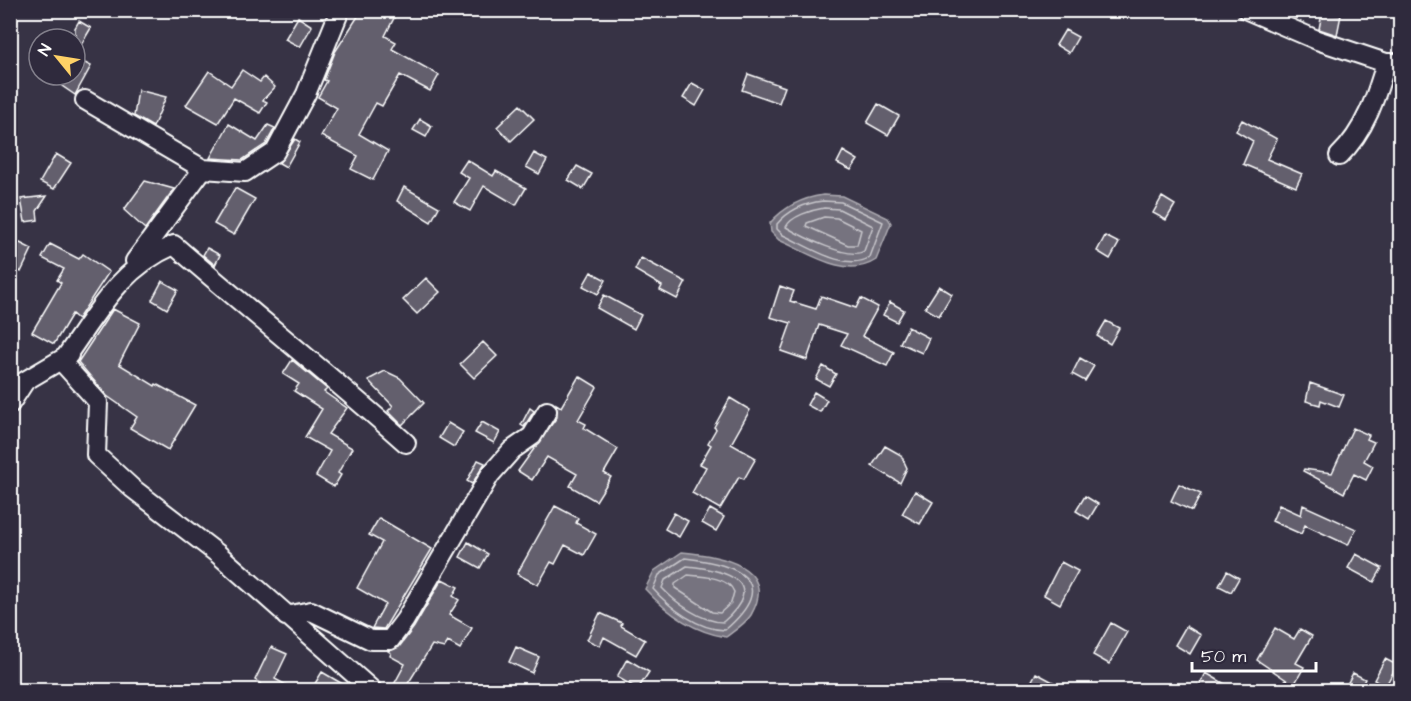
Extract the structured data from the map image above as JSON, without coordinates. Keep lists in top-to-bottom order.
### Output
{
  "scale_bar": "50 m",
  "north": "top left"
}
